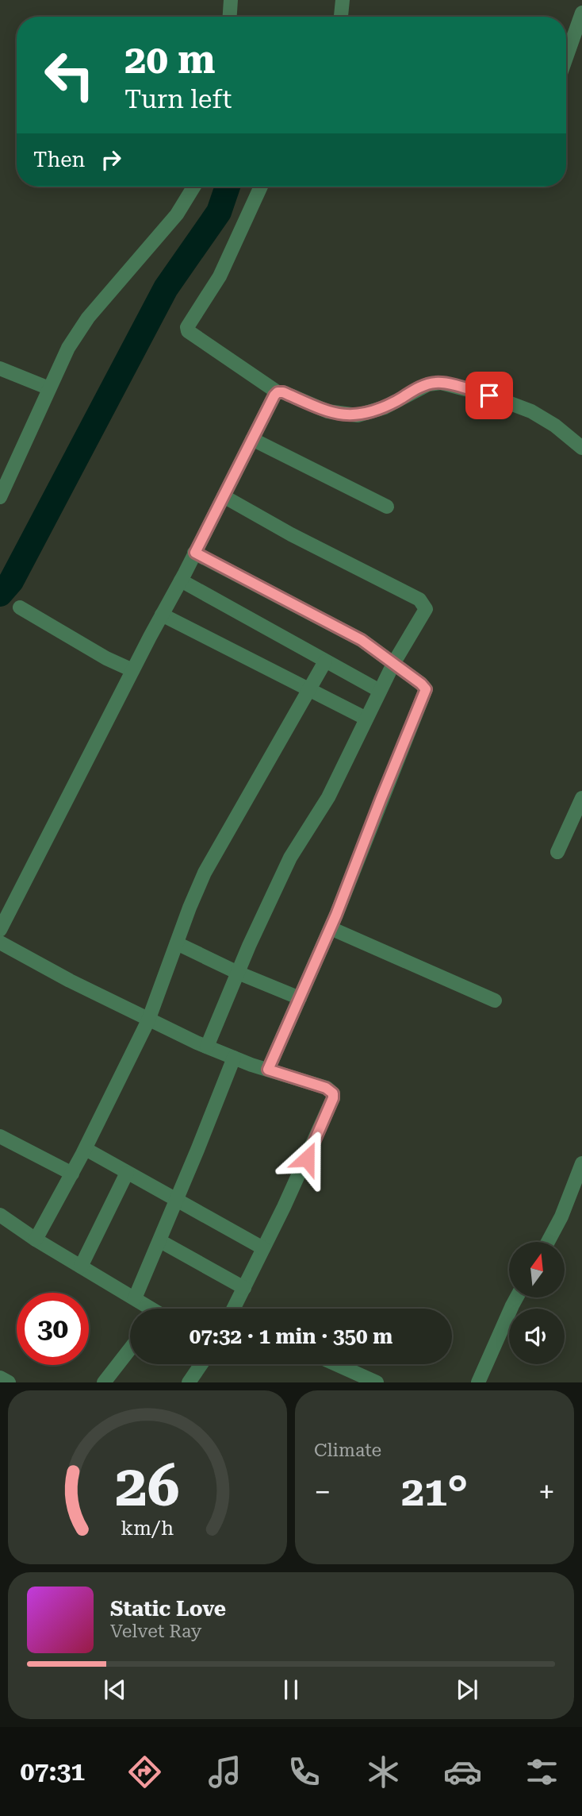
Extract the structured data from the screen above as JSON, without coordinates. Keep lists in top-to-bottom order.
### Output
{
  "north": "top",
  "page": {
    "turn": ["20 m", "Turn left"],
    "then": "Then",
    "limit": "30",
    "trip": "07:32 · 1 min · 350 m",
    "tile": "Climate",
    "heat": ["−", "21°", "+"],
    "song": ["Static Love", "Velvet Ray"],
    "tabs": "07:31",
    "gauge": ["26", "km/h"]
  }
}
